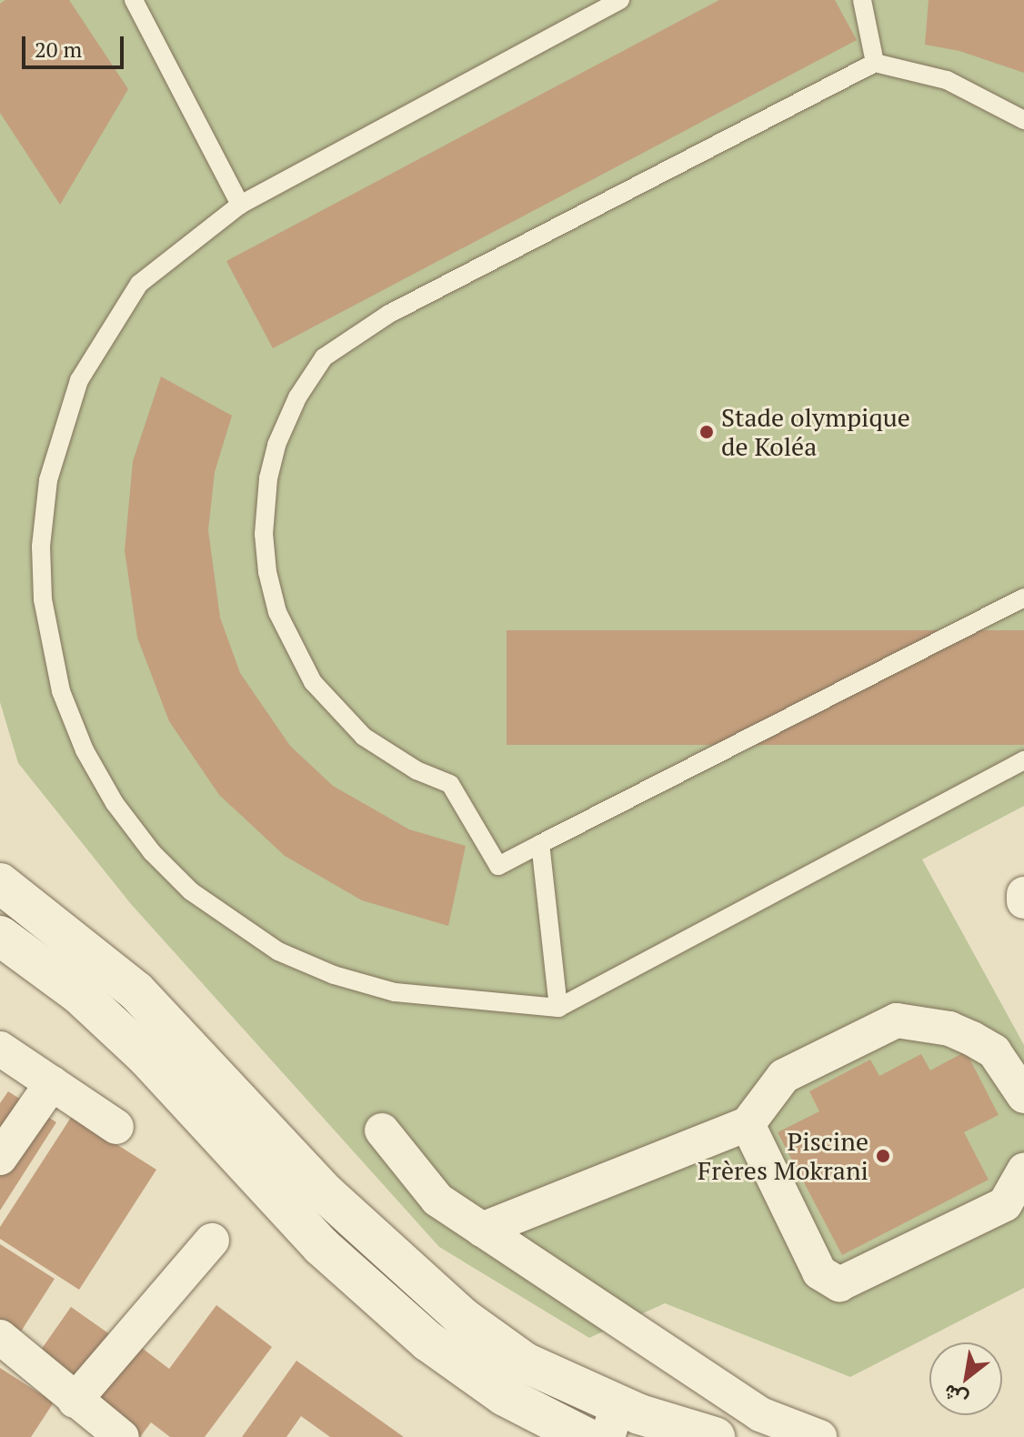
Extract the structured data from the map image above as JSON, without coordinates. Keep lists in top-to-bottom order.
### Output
{
  "places": ["Stade olympique de Koléa", "Piscine Frères Mokrani"],
  "scale_bar": "20 m",
  "north": "bottom left"
}
